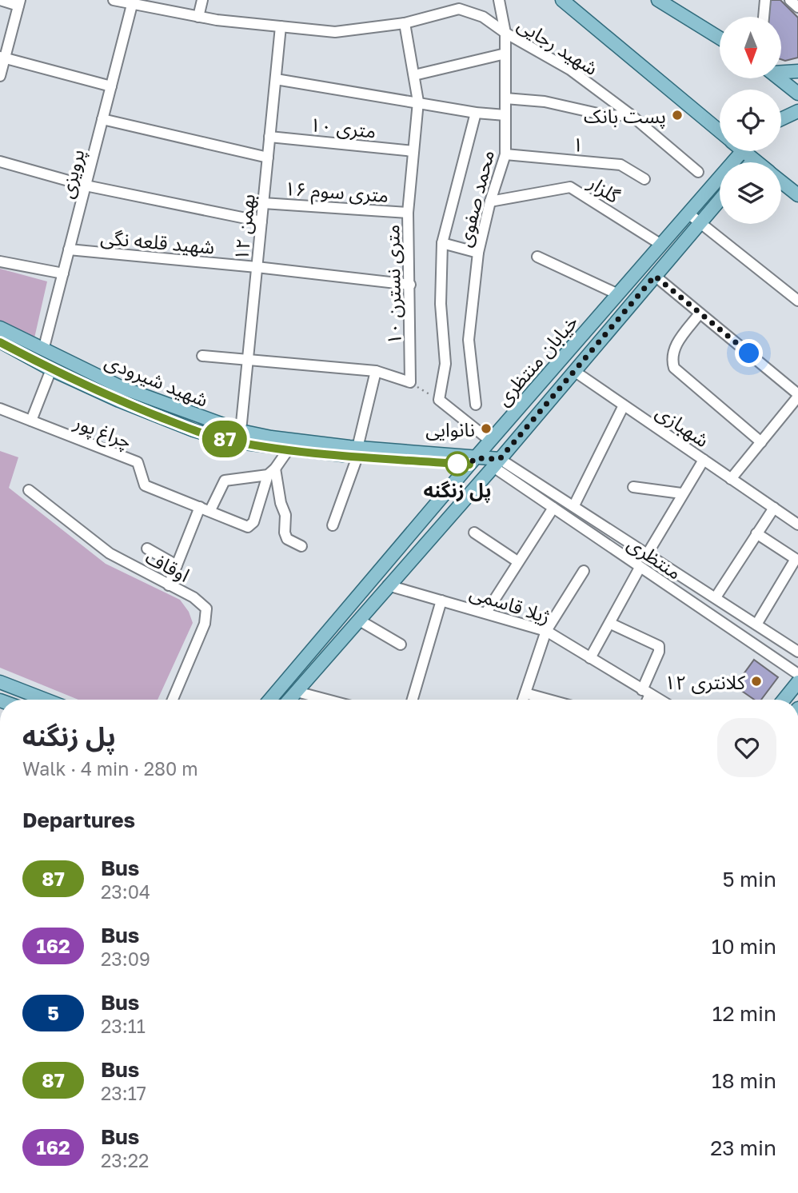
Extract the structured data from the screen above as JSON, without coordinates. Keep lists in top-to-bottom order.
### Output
{
  "streets": {
    "main road": ["خیابان منتظری", "شهید شیرودی"],
    "street": [
      "شهید رجایی",
      "۱۰ متری",
      "۱",
      "پرویزی",
      "گلزار",
      "۱۶ متری سوم",
      "محمد صفوی",
      "۱۲ بهمن",
      "شهید قلعه نگی",
      "۱۰ متری نسترن",
      "شهبازی",
      "چراغ پور",
      "منتظری",
      "اوقاف",
      "ژیلا قاسمی"
    ]
  },
  "crossings": [
    ["شهید رجایی", "پرویزی"],
    ["شهید رجایی", "محمد صفوی"],
    ["شهید رجایی", "۱۲ بهمن"],
    ["شهید رجایی", "۱۰ متری نسترن"],
    ["۱۰ متری", "۱۲ بهمن"],
    ["۱۰ متری", "۱۰ متری نسترن"],
    ["۱", "محمد صفوی"],
    ["پرویزی", "شهید قلعه نگی"],
    ["پرویزی", "شهید شیرودی"],
    ["گلزار", "محمد صفوی"],
    ["گلزار", "خیابان منتظری"],
    ["۱۶ متری سوم", "۱۲ بهمن"],
    ["۱۶ متری سوم", "۱۰ متری نسترن"],
    ["۱۲ بهمن", "شهید قلعه نگی"],
    ["۱۲ بهمن", "۱۰ متری نسترن"],
    ["۱۲ بهمن", "شهید شیرودی"],
    ["شهید قلعه نگی", "۱۰ متری نسترن"],
    ["خیابان منتظری", "شهید شیرودی"],
    ["خیابان منتظری", "شهبازی"],
    ["خیابان منتظری", "منتظری"],
    ["خیابان منتظری", "ژیلا قاسمی"],
    ["شهید شیرودی", "منتظری"]
  ],
  "places": [
    "پست بانک",
    "نانوایی",
    "پل زنگنه",
    "کلانتری ۱۲"
  ],
  "lines": ["bus line 87"],
  "north": "bottom",
  "page": {
    "on_map": "87",
    "heading": [
      ["پل زنگنه", "Walk · 4 min · 280 m"],
      "Departures"
    ],
    "list": [
      {
        "mark": "87",
        "name": "Bus",
        "note": "23:04",
        "value": "5 min"
      },
      {
        "mark": "162",
        "name": "Bus",
        "note": "23:09",
        "value": "10 min"
      },
      {
        "mark": "5",
        "name": "Bus",
        "note": "23:11",
        "value": "12 min"
      },
      {
        "mark": "87",
        "name": "Bus",
        "note": "23:17",
        "value": "18 min"
      },
      {
        "mark": "162",
        "name": "Bus",
        "note": "23:22",
        "value": "23 min"
      }
    ]
  }
}
